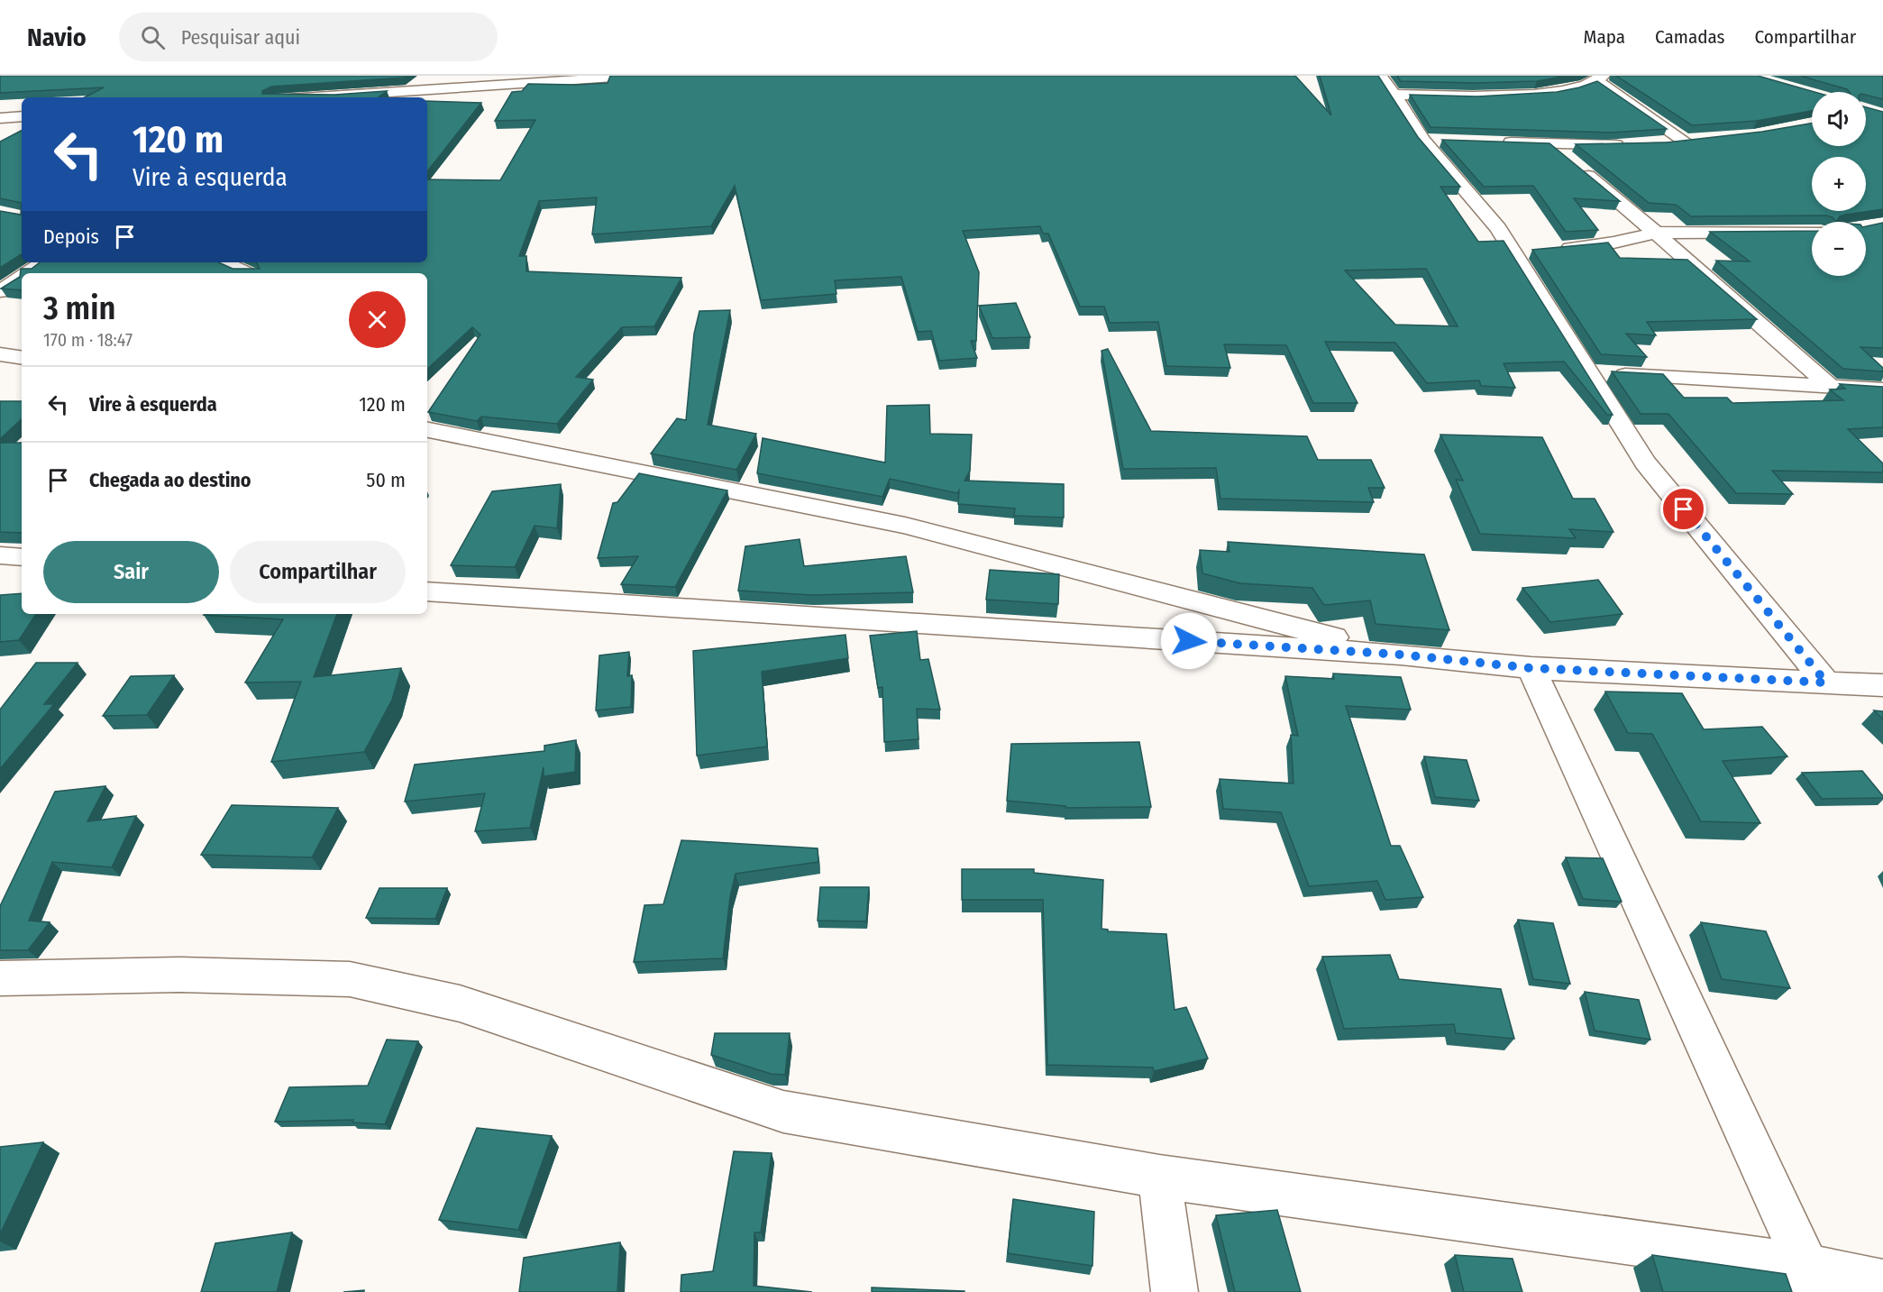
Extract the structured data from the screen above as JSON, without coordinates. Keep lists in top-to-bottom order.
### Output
{
  "page": {
    "header": "Navio",
    "search": "Pesquisar aqui",
    "nav": ["Mapa", "Camadas", "Compartilhar"],
    "map_buttons": ["+", "−"],
    "turn": ["120 m", "Vire à esquerda"],
    "then": "Depois",
    "heading": ["3 min", "170 m · 18:47"],
    "list": [
      {
        "name": "Vire à esquerda",
        "value": "120 m"
      },
      {
        "name": "Chegada ao destino",
        "value": "50 m"
      }
    ],
    "buttons": ["Sair", "Compartilhar"]
  }
}
